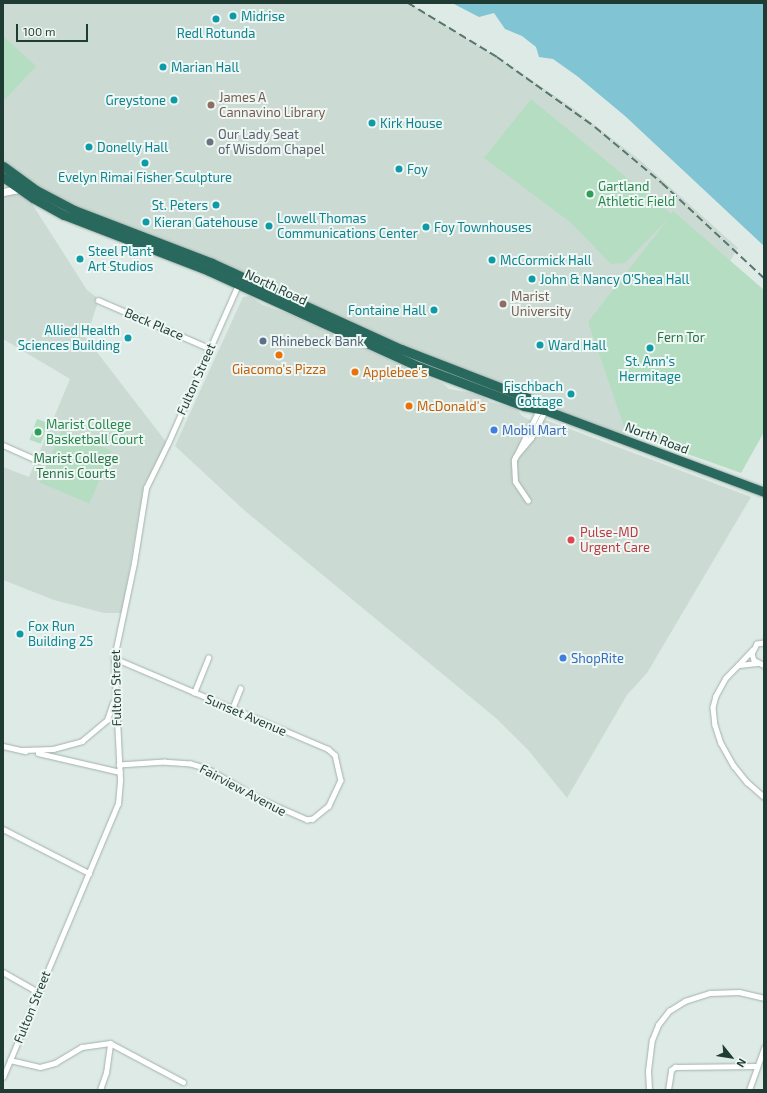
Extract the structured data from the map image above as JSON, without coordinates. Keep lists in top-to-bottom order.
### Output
{
  "streets": {
    "highway": ["North Road"],
    "street": [
      "Beck Place",
      "Fulton Street",
      "Sunset Avenue",
      "Fairview Avenue"
    ]
  },
  "crossings": [
    ["North Road", "Fulton Street"],
    ["Beck Place", "Fulton Street"],
    ["Fulton Street", "Sunset Avenue"],
    ["Fulton Street", "Fairview Avenue"],
    ["Sunset Avenue", "Fairview Avenue"]
  ],
  "parks": ["Fern Tor", "Marist College Tennis Courts"],
  "places": [
    "Midrise",
    "Redl Rotunda",
    "Marian Hall",
    "Greystone",
    "James A Cannavino Library",
    "Kirk House",
    "Our Lady Seat of Wisdom Chapel",
    "Donelly Hall",
    "Evelyn Rimai Fisher Sculpture",
    "Foy",
    "Gartland Athletic Field",
    "St. Peters",
    "Kieran Gatehouse",
    "Lowell Thomas Communications Center",
    "Foy Townhouses",
    "Steel Plant Art Studios",
    "McCormick Hall",
    "John & Nancy O'Shea Hall",
    "Marist University",
    "Fontaine Hall",
    "Allied Health Sciences Building",
    "Rhinebeck Bank",
    "Ward Hall",
    "St. Ann's Hermitage",
    "Giacomo's Pizza",
    "Applebee's",
    "Fischbach Cottage",
    "McDonald's",
    "Mobil Mart",
    "Marist College Basketball Court",
    "Pulse-MD Urgent Care",
    "Fox Run Building 25",
    "ShopRite"
  ],
  "scale_bar": "100 m",
  "north": "bottom right"
}
